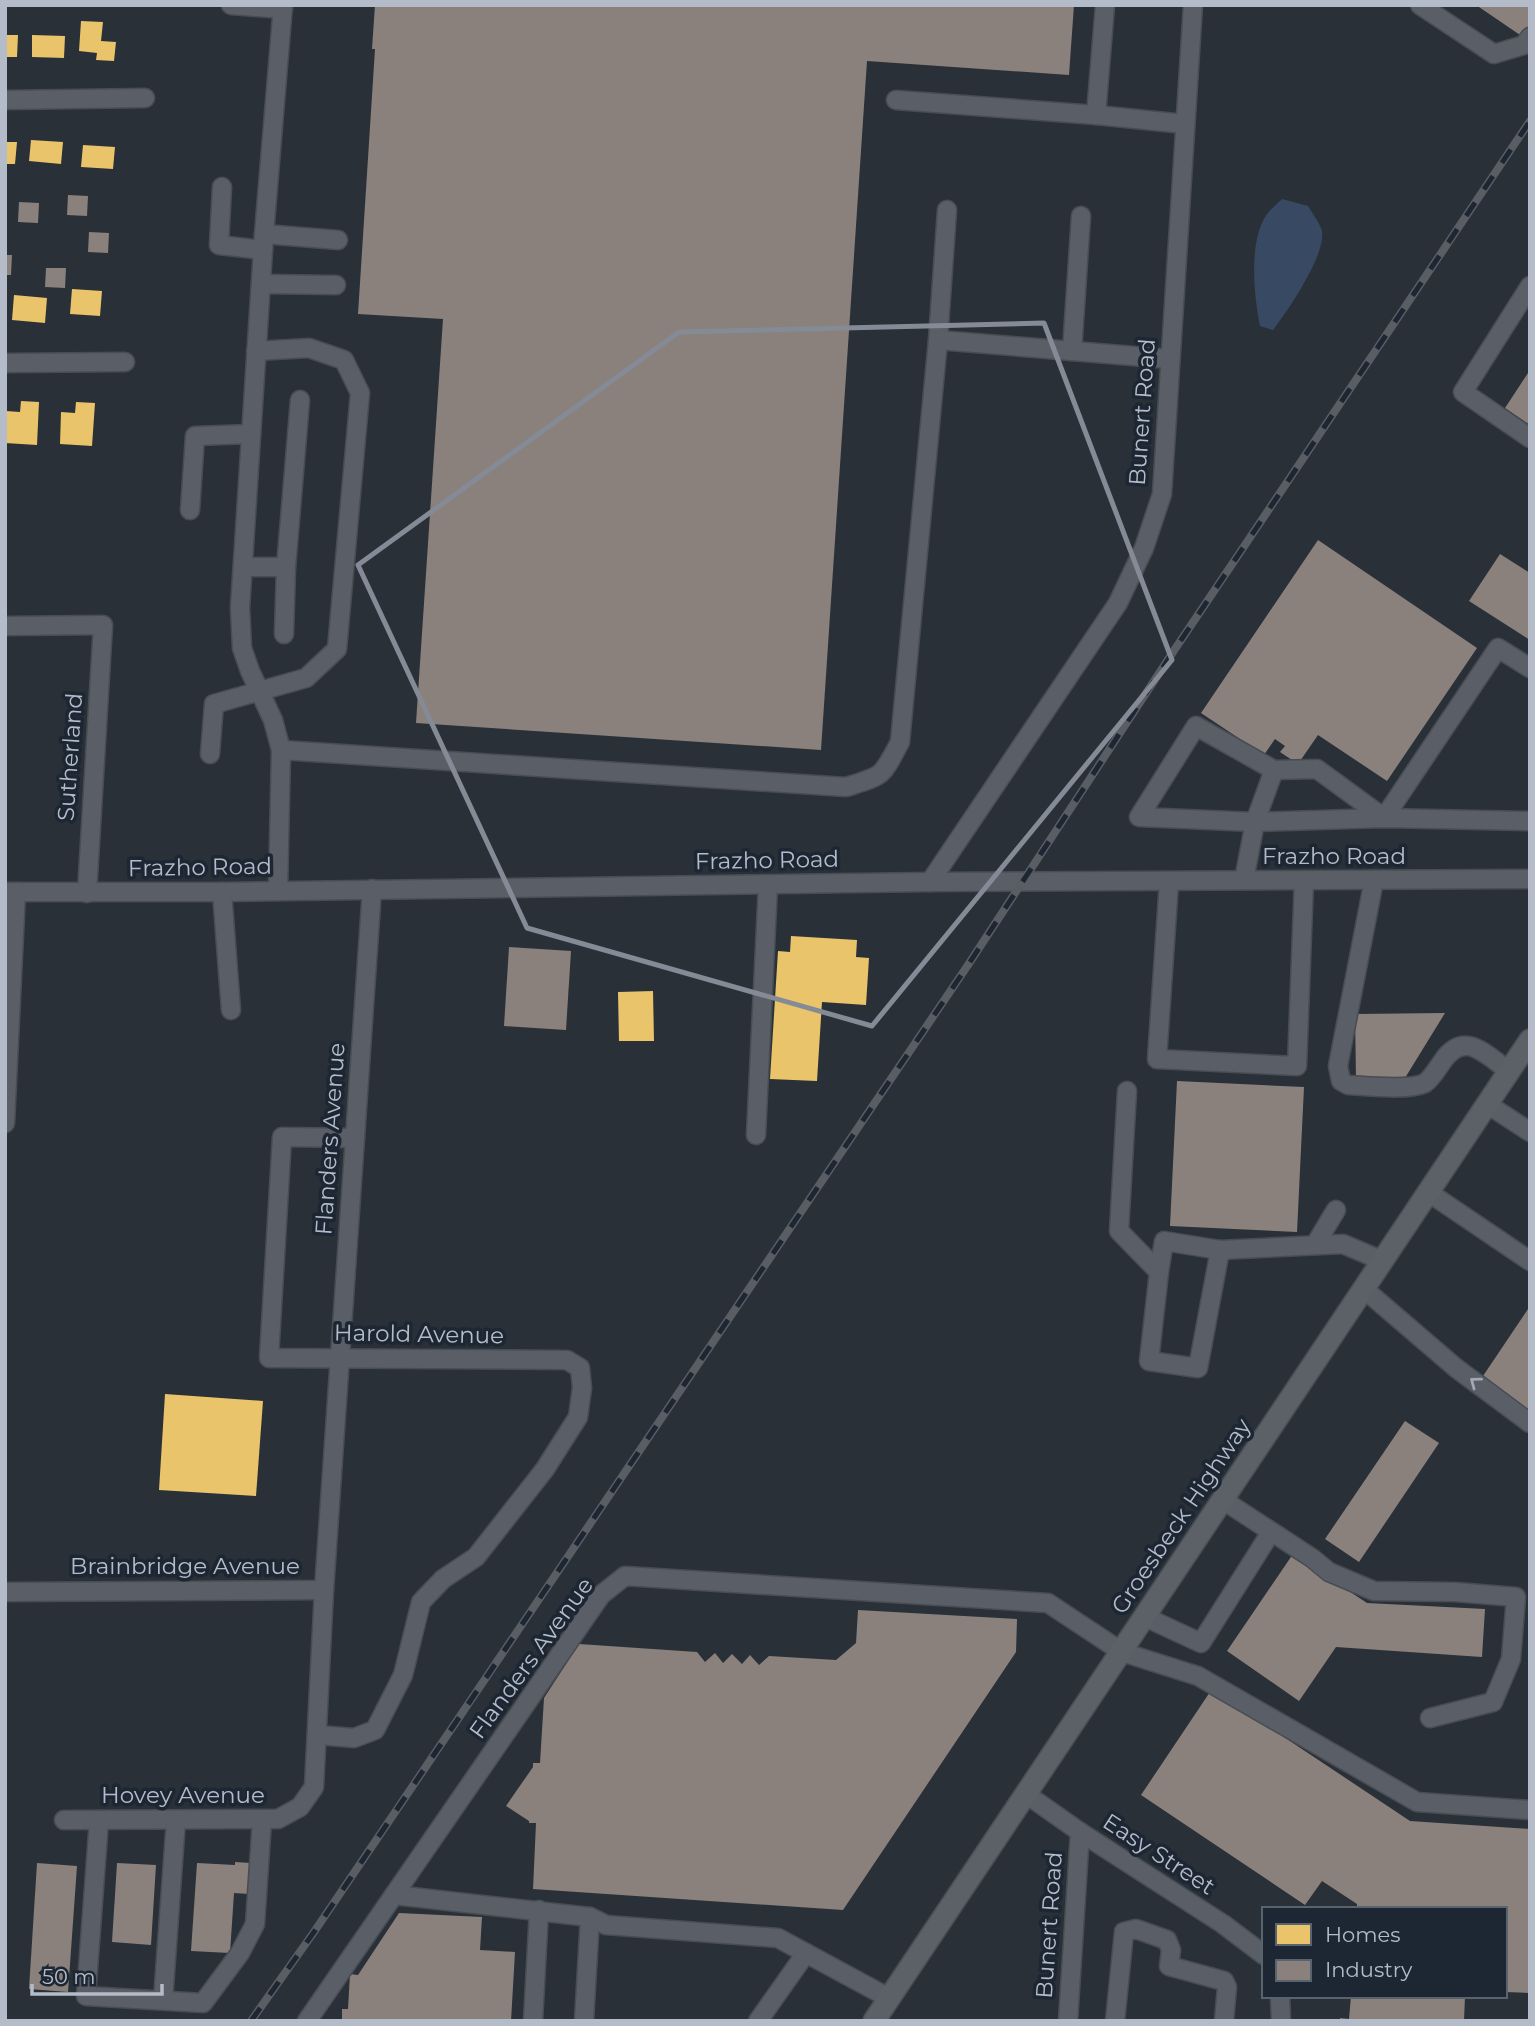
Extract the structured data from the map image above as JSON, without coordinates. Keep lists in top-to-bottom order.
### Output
{
  "streets": {
    "main road": ["Groesbeck Highway"],
    "street": [
      "Bunert Road",
      "Sutherland",
      "Frazho Road",
      "Flanders Avenue",
      "Harold Avenue",
      "Brainbridge Avenue",
      "Hovey Avenue",
      "Easy Street"
    ]
  },
  "crossings": [
    ["Bunert Road", "Frazho Road"],
    ["Bunert Road", "Easy Street"],
    ["Sutherland", "Frazho Road"],
    ["Frazho Road", "Flanders Avenue"],
    ["Flanders Avenue", "Harold Avenue"],
    ["Flanders Avenue", "Groesbeck Highway"],
    ["Flanders Avenue", "Brainbridge Avenue"],
    ["Flanders Avenue", "Hovey Avenue"],
    ["Groesbeck Highway", "Easy Street"]
  ],
  "legend": ["Homes", "Industry"],
  "scale_bar": "50 m"
}
